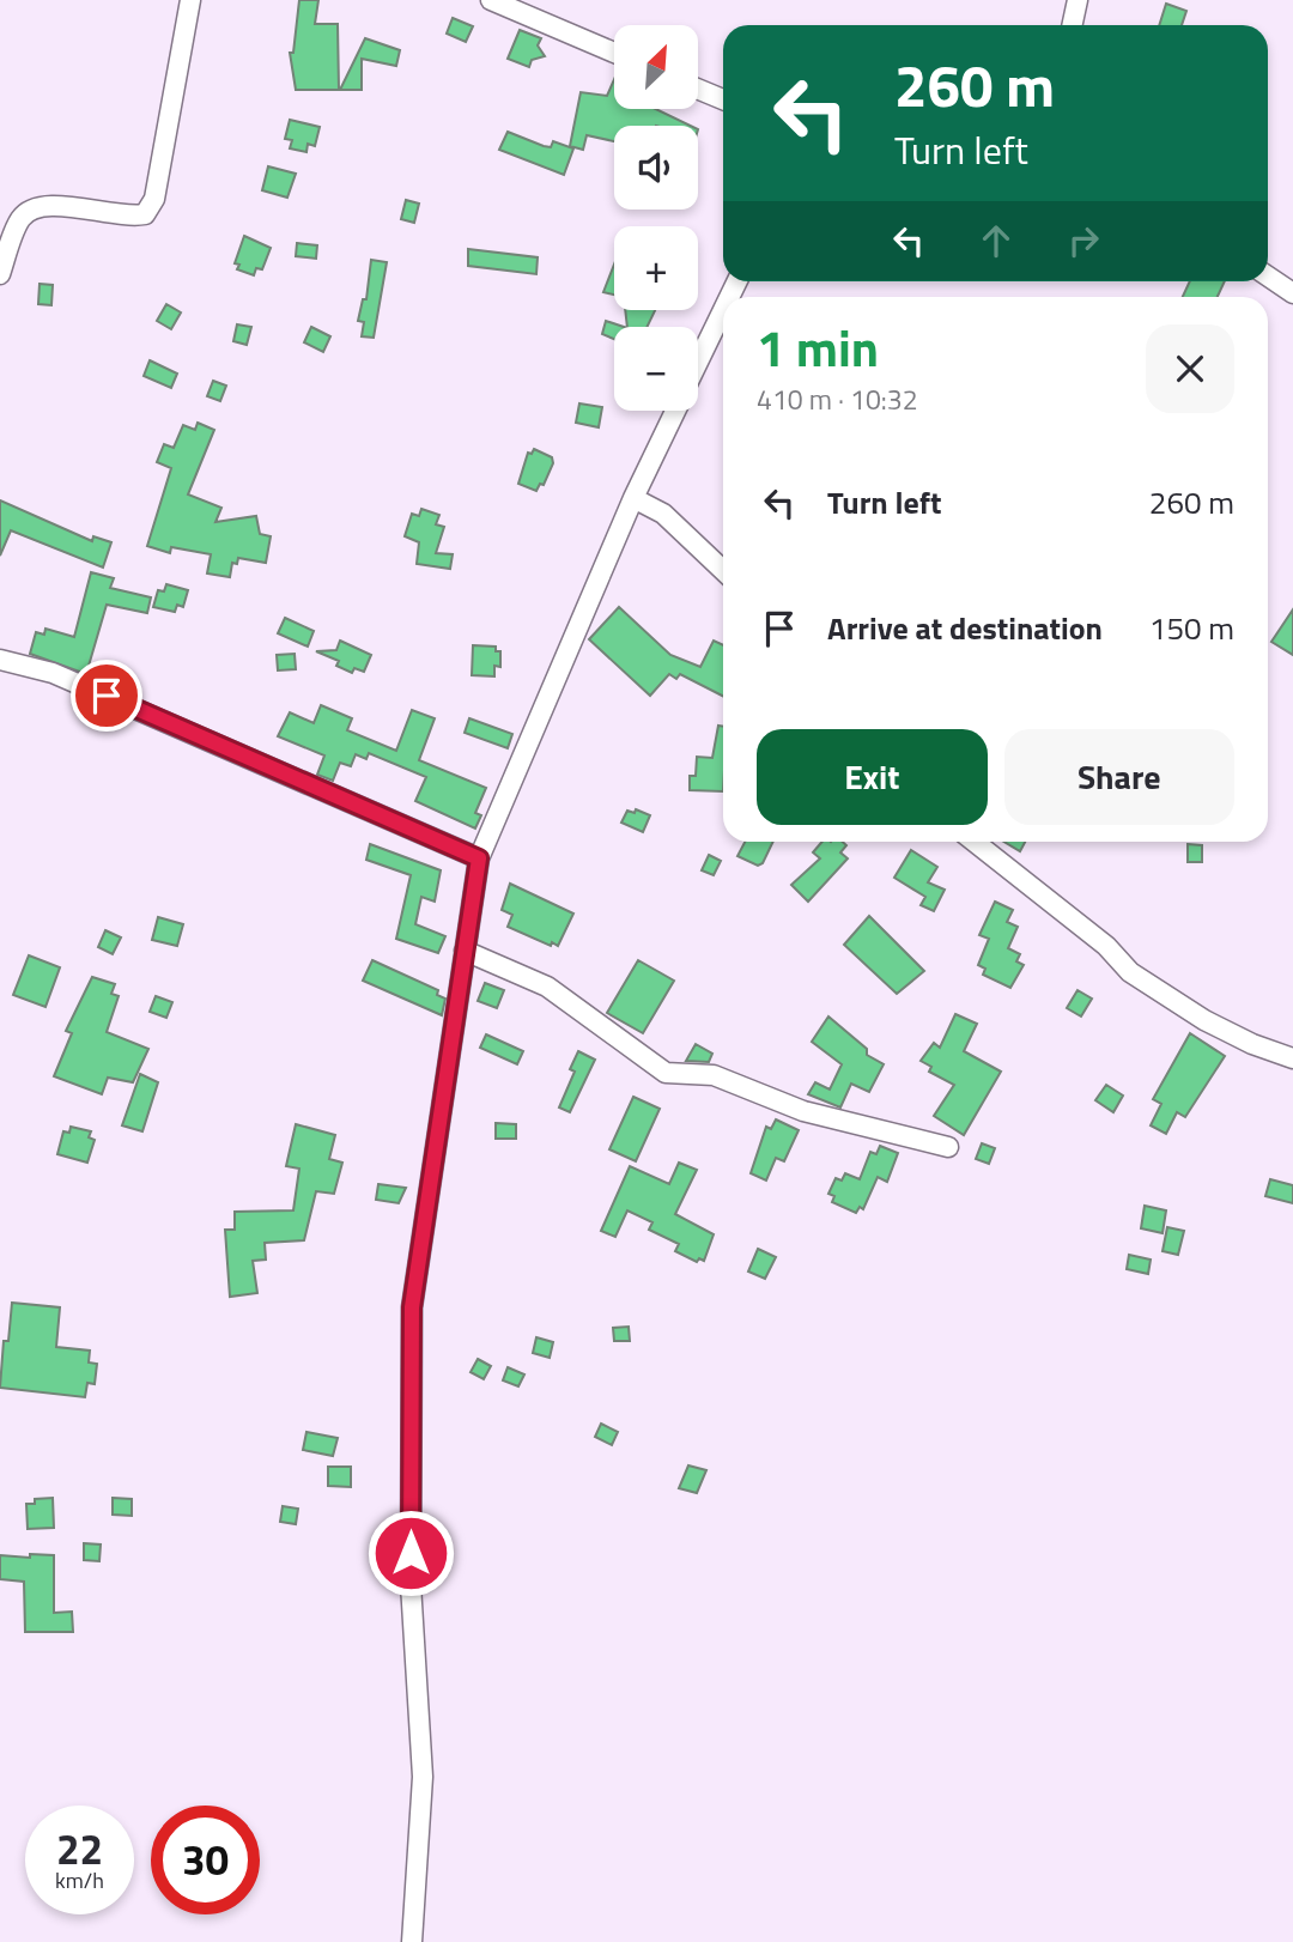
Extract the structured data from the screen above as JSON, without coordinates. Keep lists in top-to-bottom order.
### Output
{
  "north": "top right",
  "page": {
    "map_buttons": ["+", "−"],
    "turn": ["260 m", "Turn left"],
    "heading": ["1 min", "410 m · 10:32"],
    "list": [
      {
        "name": "Turn left",
        "value": "260 m"
      },
      {
        "name": "Arrive at destination",
        "value": "150 m"
      }
    ],
    "buttons": ["Exit", "Share"],
    "speed": "22 km/h",
    "limit": "30"
  }
}
